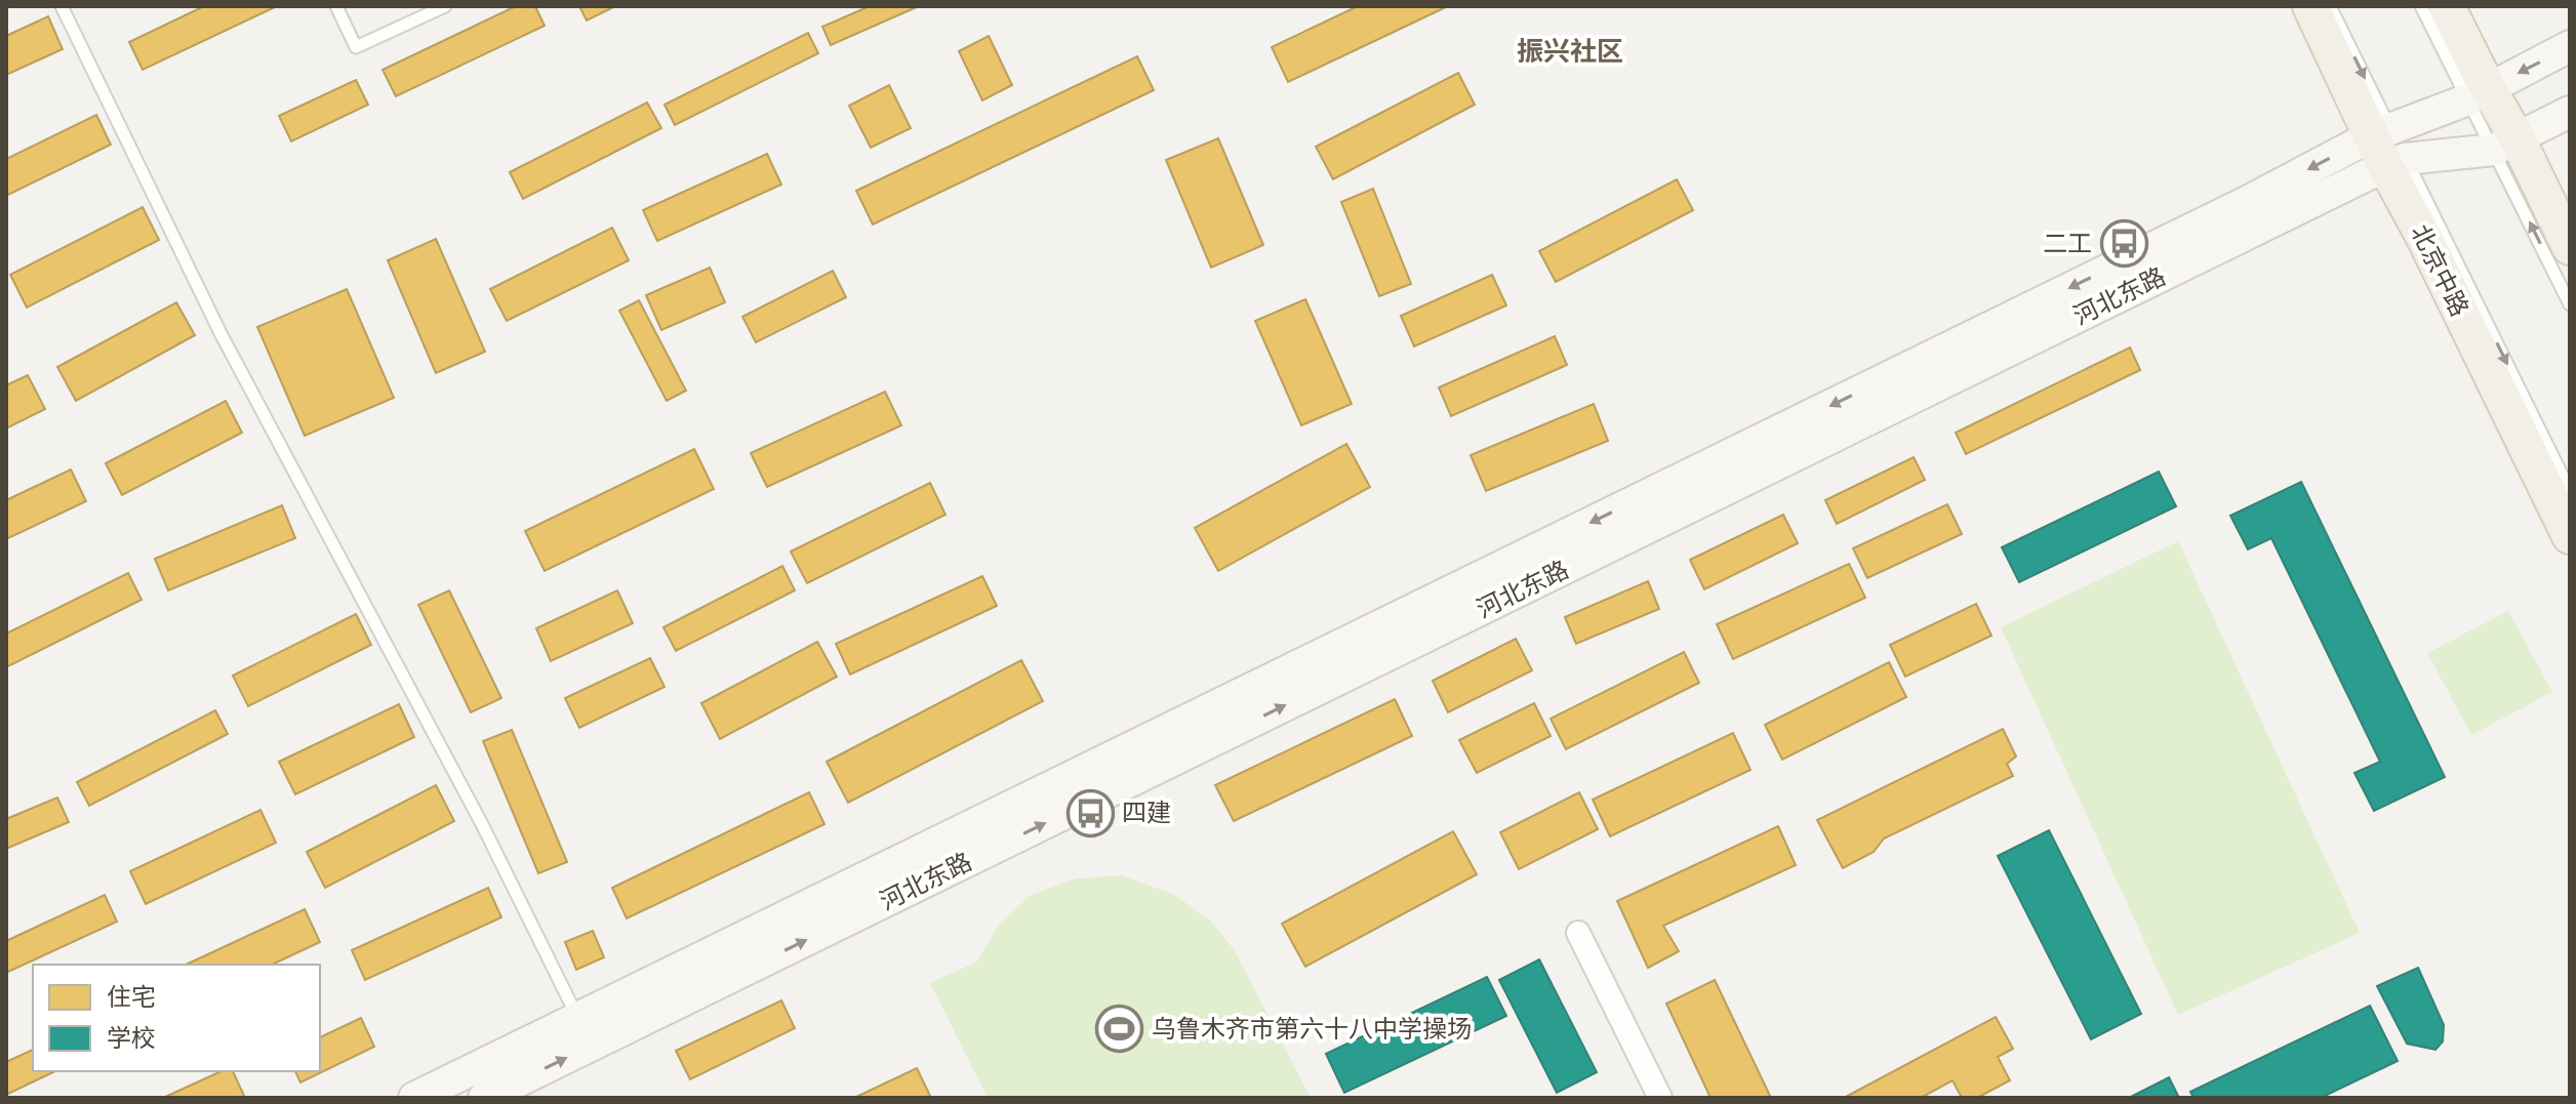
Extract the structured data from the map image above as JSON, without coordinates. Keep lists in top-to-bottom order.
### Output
{
  "streets": {
    "main road": ["北京中路", "河北东路"]
  },
  "crossings": [
    ["北京中路", "河北东路"]
  ],
  "districts": ["振兴社区"],
  "places": {
    "bus stop": ["二工", "四建"],
    "sports": ["乌鲁木齐市第六十八中学操场"]
  },
  "legend": ["住宅", "学校"]
}
